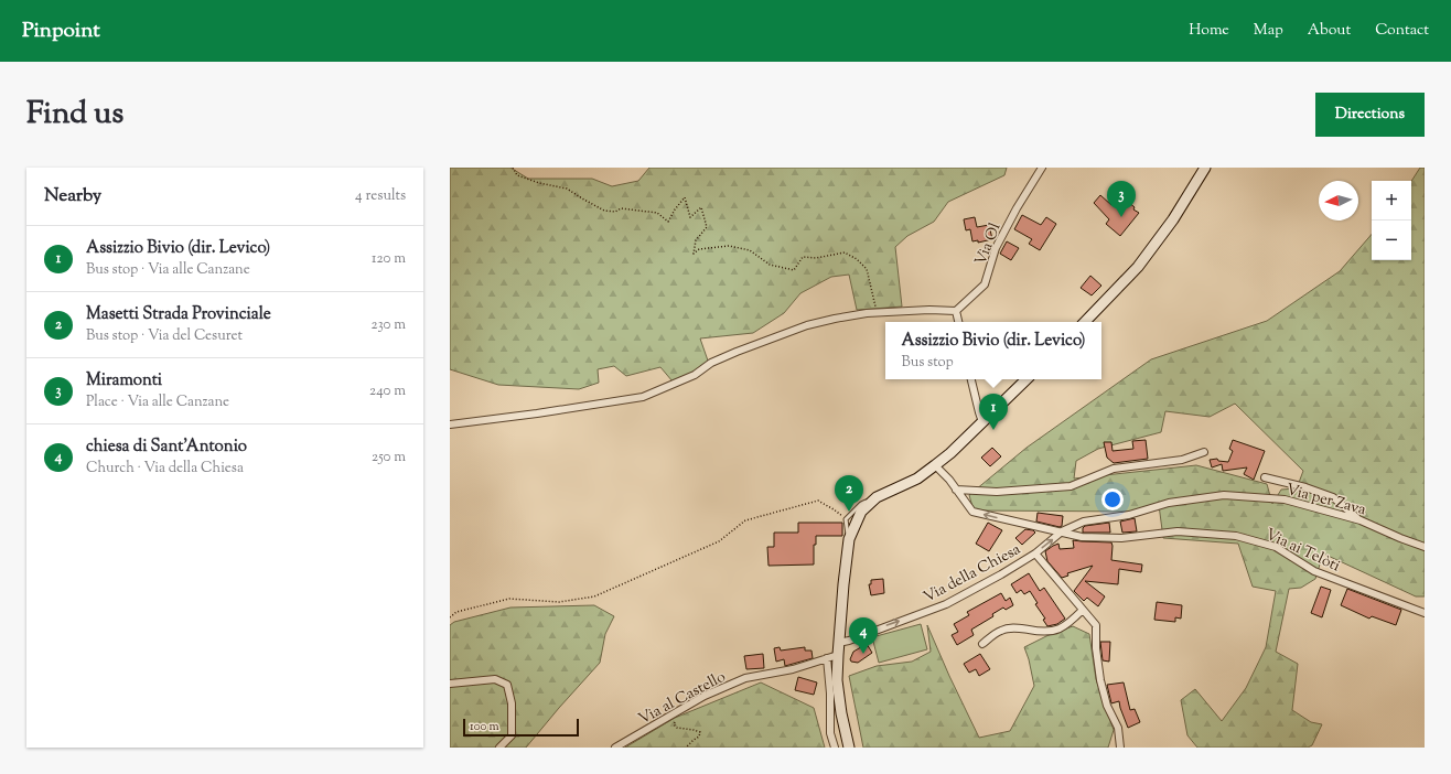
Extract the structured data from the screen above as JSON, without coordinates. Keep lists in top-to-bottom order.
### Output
{
  "streets": {
    "street": [
      "Via Ol",
      "Via per Zava",
      "Via ai Telòti",
      "Via della Chiesa",
      "Via al Castello"
    ]
  },
  "crossings": [
    ["Via per Zava", "Via ai Telòti"],
    ["Via per Zava", "Via della Chiesa"],
    ["Via ai Telòti", "Via della Chiesa"]
  ],
  "one_way": ["Via della Chiesa"],
  "scale_bar": "100 m",
  "north": "left",
  "page": {
    "header": "Pinpoint",
    "nav": [
      "Home",
      "Map",
      "About",
      "Contact"
    ],
    "title": "Find us",
    "buttons": "Directions",
    "heading": ["Nearby", "4 results"],
    "map_buttons": ["+", "−"],
    "pins": [
      "3",
      "1",
      "2",
      "4"
    ],
    "list": [
      {
        "mark": "1",
        "name": "Assizzio Bivio (dir. Levico)",
        "note": "Bus stop · Via alle Canzane",
        "value": "120 m"
      },
      {
        "mark": "2",
        "name": "Masetti Strada Provinciale",
        "note": "Bus stop · Via del Cesuret",
        "value": "230 m"
      },
      {
        "mark": "3",
        "name": "Miramonti",
        "note": "Place · Via alle Canzane",
        "value": "240 m"
      },
      {
        "mark": "4",
        "name": "chiesa di Sant'Antonio",
        "note": "Church · Via della Chiesa",
        "value": "250 m"
      }
    ],
    "popup": ["Assizzio Bivio (dir. Levico)", "Bus stop"],
    "scale": "100 m"
  }
}
